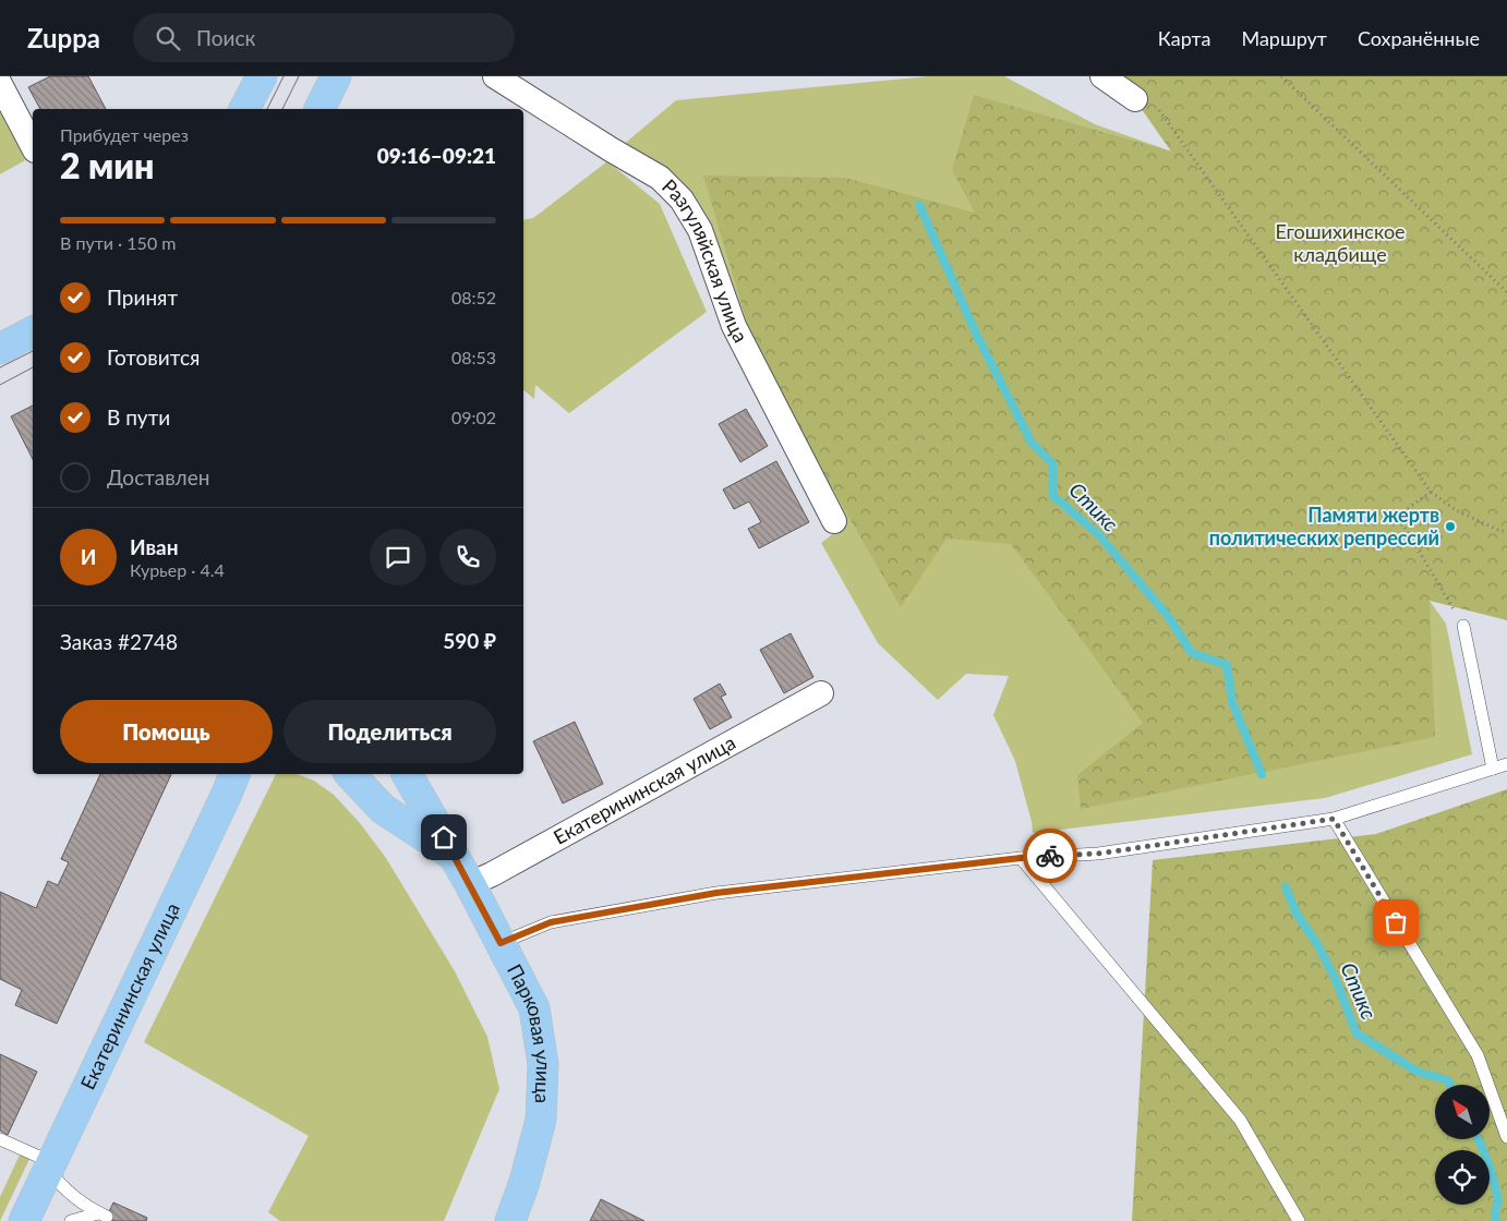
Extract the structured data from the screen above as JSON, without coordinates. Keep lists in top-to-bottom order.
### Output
{
  "streets": {
    "main road": ["Екатерининская улица", "Парковая улица"],
    "street": ["Разгуляйская улица"]
  },
  "crossings": [
    ["Екатерининская улица", "Парковая улица"]
  ],
  "water": ["Стикс"],
  "parks": ["Егошихинское кладбище"],
  "places": ["Памяти жертв политических репрессий"],
  "north": "top left",
  "page": {
    "header": "Zuppa",
    "search": "Поиск",
    "nav": ["Карта", "Маршрут", "Сохранённые"],
    "heading": ["2 мин", "Прибудет через", "09:16–09:21"],
    "panel": [
      "Иван",
      "Курьер · 4.4",
      "Заказ #2748",
      "590 ₽"
    ],
    "bar": "В пути · 150 m",
    "list": [
      ["Принят", "08:52"],
      ["Готовится", "08:53"],
      ["В пути", "09:02"],
      "Доставлен"
    ],
    "round": "И",
    "buttons": ["Помощь", "Поделиться"]
  }
}
